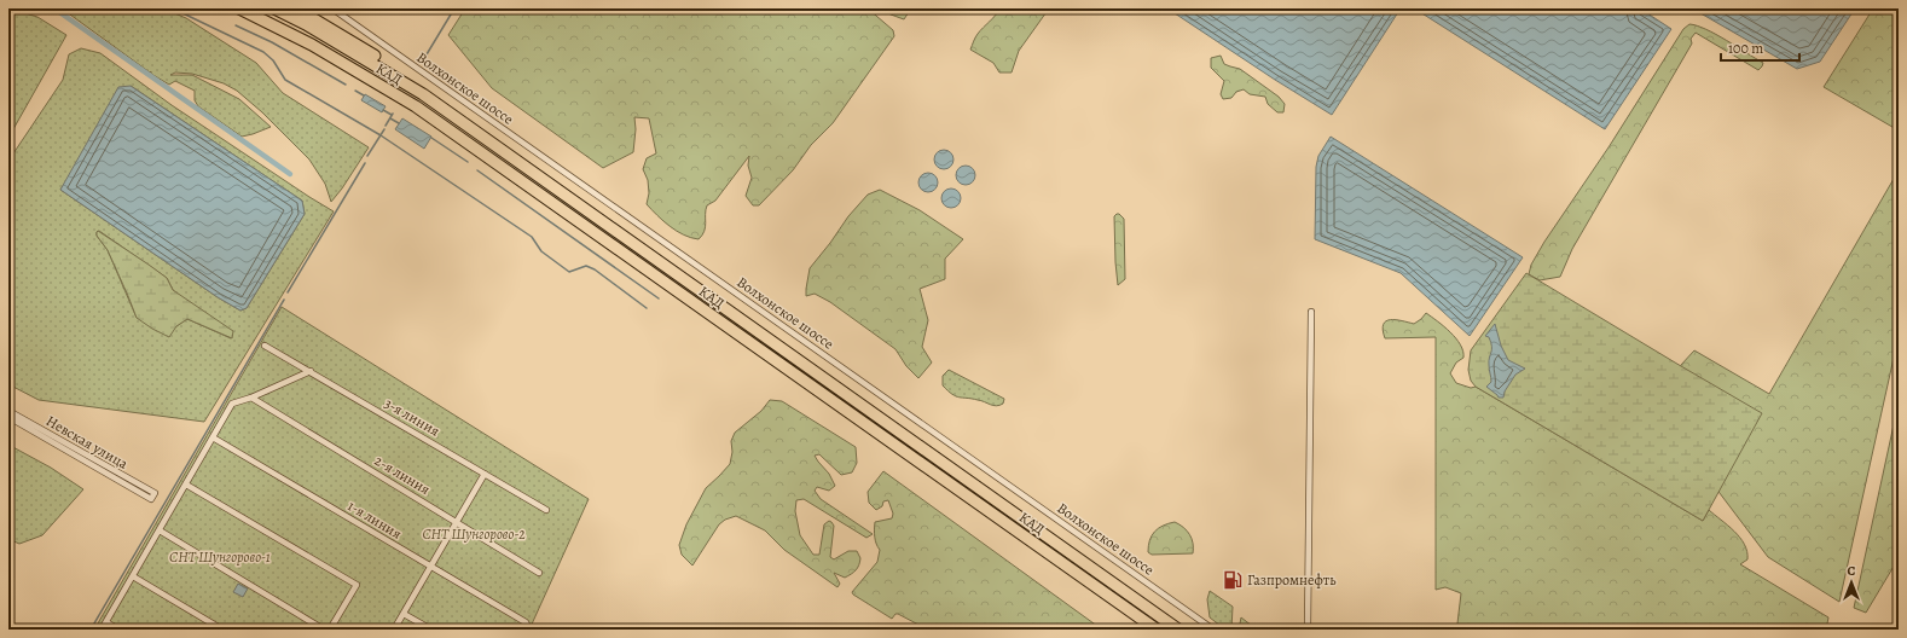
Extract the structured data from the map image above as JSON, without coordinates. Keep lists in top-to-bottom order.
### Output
{
  "streets": {
    "highway": ["КАД"],
    "street": [
      "Волхонское шоссе",
      "3-я линия",
      "Невская улица",
      "2-я линия",
      "1-я линия"
    ]
  },
  "parks": ["СНТ Шунгорово-2", "СНТ Шунгорово-1"],
  "places": {
    "fuel station": ["Газпромнефть"]
  },
  "scale_bar": "100 m",
  "north": "top"
}
